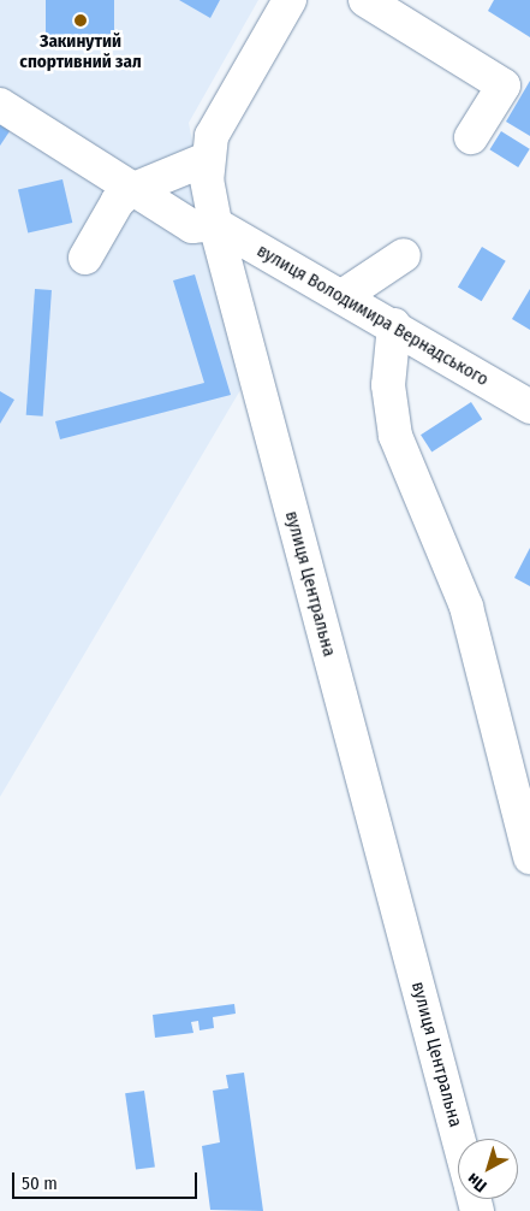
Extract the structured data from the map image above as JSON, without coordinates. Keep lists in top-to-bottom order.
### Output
{
  "streets": {
    "street": ["вулиця Володимира Вернадського", "вулиця Центральна"]
  },
  "crossings": [
    ["вулиця Володимира Вернадського", "вулиця Центральна"]
  ],
  "places": ["Закинутий спортивний зал"],
  "scale_bar": "50 m",
  "north": "bottom left"
}
